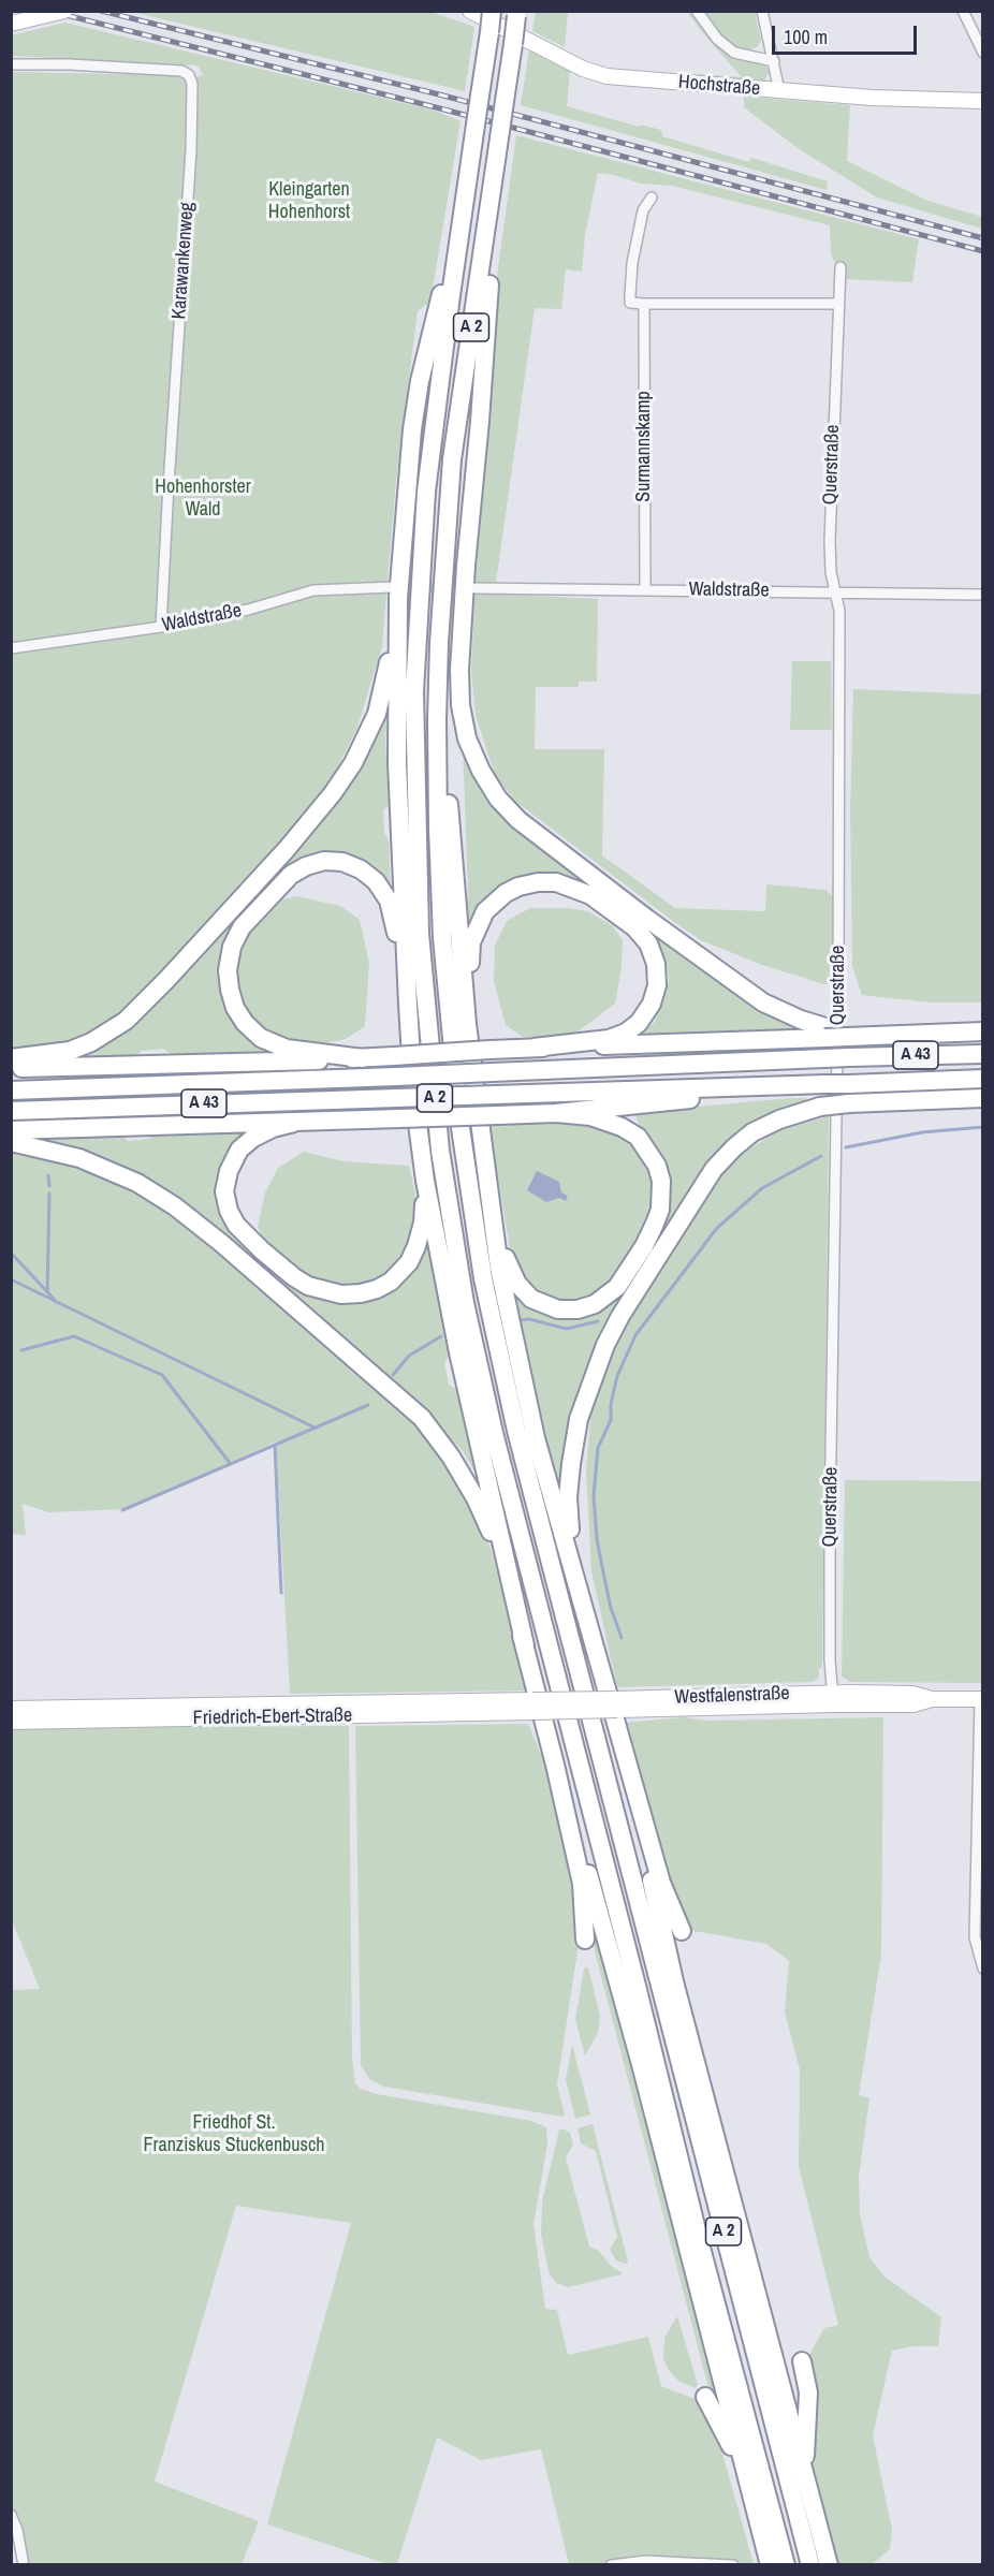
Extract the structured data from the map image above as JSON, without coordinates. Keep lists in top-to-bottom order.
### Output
{
  "streets": {
    "highway": ["A 2", "A 43"],
    "main road": ["Hochstraße", "Westfalenstraße", "Friedrich-Ebert-Straße"],
    "street": [
      "Karawankenweg",
      "Surmannskamp",
      "Querstraße",
      "Waldstraße"
    ]
  },
  "crossings": [
    ["Karawankenweg", "Waldstraße"],
    ["Surmannskamp", "Waldstraße"],
    ["Querstraße", "Waldstraße"],
    ["Querstraße", "Westfalenstraße"],
    ["Westfalenstraße", "Friedrich-Ebert-Straße"]
  ],
  "parks": ["Kleingarten Hohenhorst", "Hohenhorster Wald", "Friedhof St. Franziskus Stuckenbusch"],
  "scale_bar": "100 m"
}
